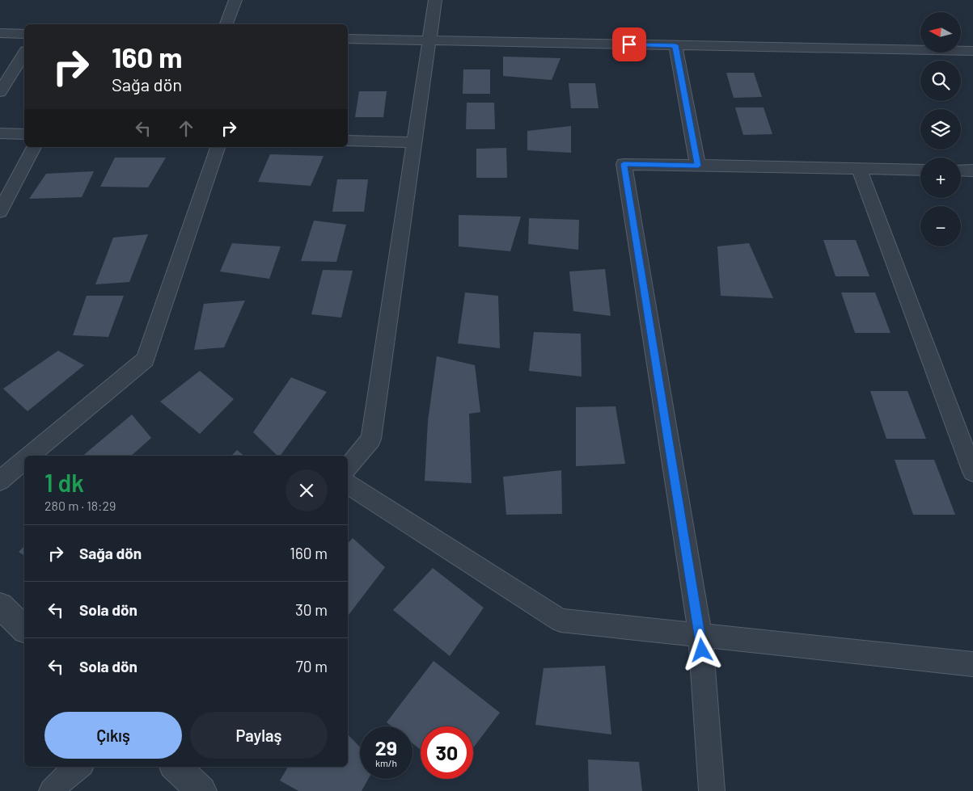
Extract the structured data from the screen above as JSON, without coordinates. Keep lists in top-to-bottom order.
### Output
{
  "north": "left",
  "page": {
    "map_buttons": ["+", "−"],
    "turn": ["160 m", "Sağa dön"],
    "heading": ["1 dk", "280 m · 18:29"],
    "list": [
      {
        "name": "Sağa dön",
        "value": "160 m"
      },
      {
        "name": "Sola dön",
        "value": "30 m"
      },
      {
        "name": "Sola dön",
        "value": "70 m"
      }
    ],
    "buttons": ["Çıkış", "Paylaş"],
    "speed": "29 km/h",
    "limit": "30"
  }
}
